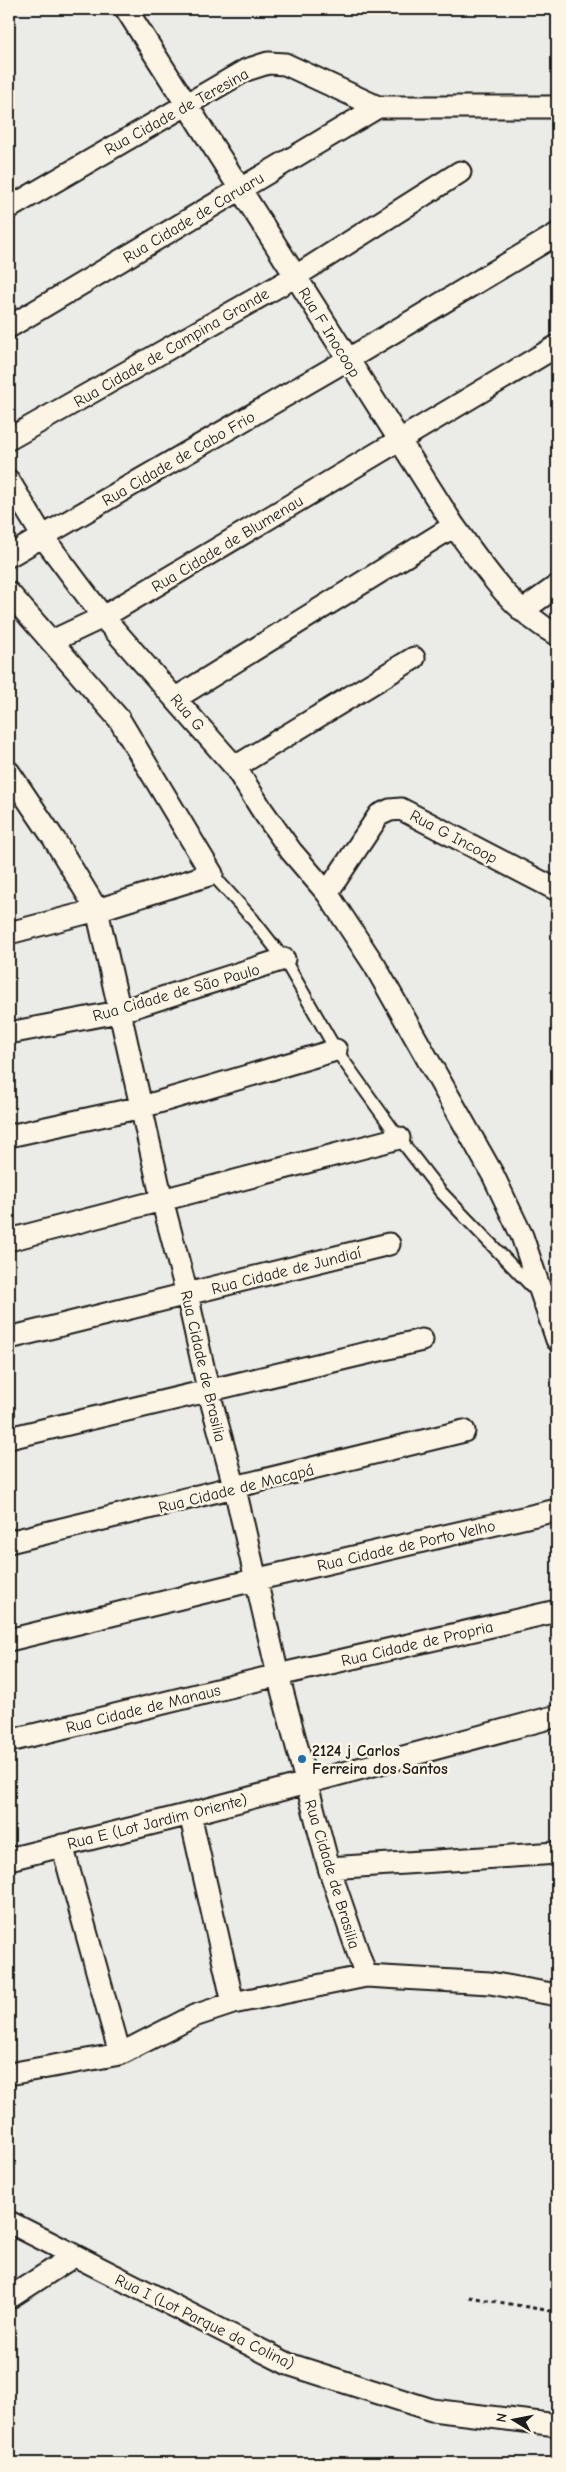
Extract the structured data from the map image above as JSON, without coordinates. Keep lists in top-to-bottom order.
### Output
{
  "streets": {
    "street": [
      "Rua Cidade de Teresina",
      "Rua Cidade de Caruaru",
      "Rua F Inocoop",
      "Rua Cidade de Campina Grande",
      "Rua Cidade de Cabo Frio",
      "Rua Cidade de Blumenau",
      "Rua G",
      "Rua G Incoop",
      "Rua Cidade de São Paulo",
      "Rua Cidade de Jundiaí",
      "Rua Cidade de Brasilia",
      "Rua Cidade de Macapá",
      "Rua Cidade de Porto Velho",
      "Rua Cidade de Propria",
      "Rua Cidade de Manaus",
      "Rua E (Lot Jardim Oriente)",
      "Rua I (Lot Parque da Colina)"
    ]
  },
  "crossings": [
    ["Rua Cidade de Teresina", "Rua Cidade de Caruaru"],
    ["Rua Cidade de Teresina", "Rua F Inocoop"],
    ["Rua Cidade de Caruaru", "Rua F Inocoop"],
    ["Rua F Inocoop", "Rua Cidade de Campina Grande"],
    ["Rua F Inocoop", "Rua Cidade de Cabo Frio"],
    ["Rua F Inocoop", "Rua Cidade de Blumenau"],
    ["Rua Cidade de Cabo Frio", "Rua G"],
    ["Rua Cidade de Blumenau", "Rua G"],
    ["Rua G", "Rua G Incoop"],
    ["Rua Cidade de São Paulo", "Rua Cidade de Brasilia"],
    ["Rua Cidade de Jundiaí", "Rua Cidade de Brasilia"],
    ["Rua Cidade de Brasilia", "Rua Cidade de Macapá"],
    ["Rua Cidade de Brasilia", "Rua Cidade de Porto Velho"],
    ["Rua Cidade de Brasilia", "Rua Cidade de Propria"],
    ["Rua Cidade de Brasilia", "Rua Cidade de Manaus"],
    ["Rua Cidade de Brasilia", "Rua E (Lot Jardim Oriente)"],
    ["Rua Cidade de Propria", "Rua Cidade de Manaus"]
  ],
  "places": ["2124 j Carlos Ferreira dos Santos"],
  "north": "left"
}
